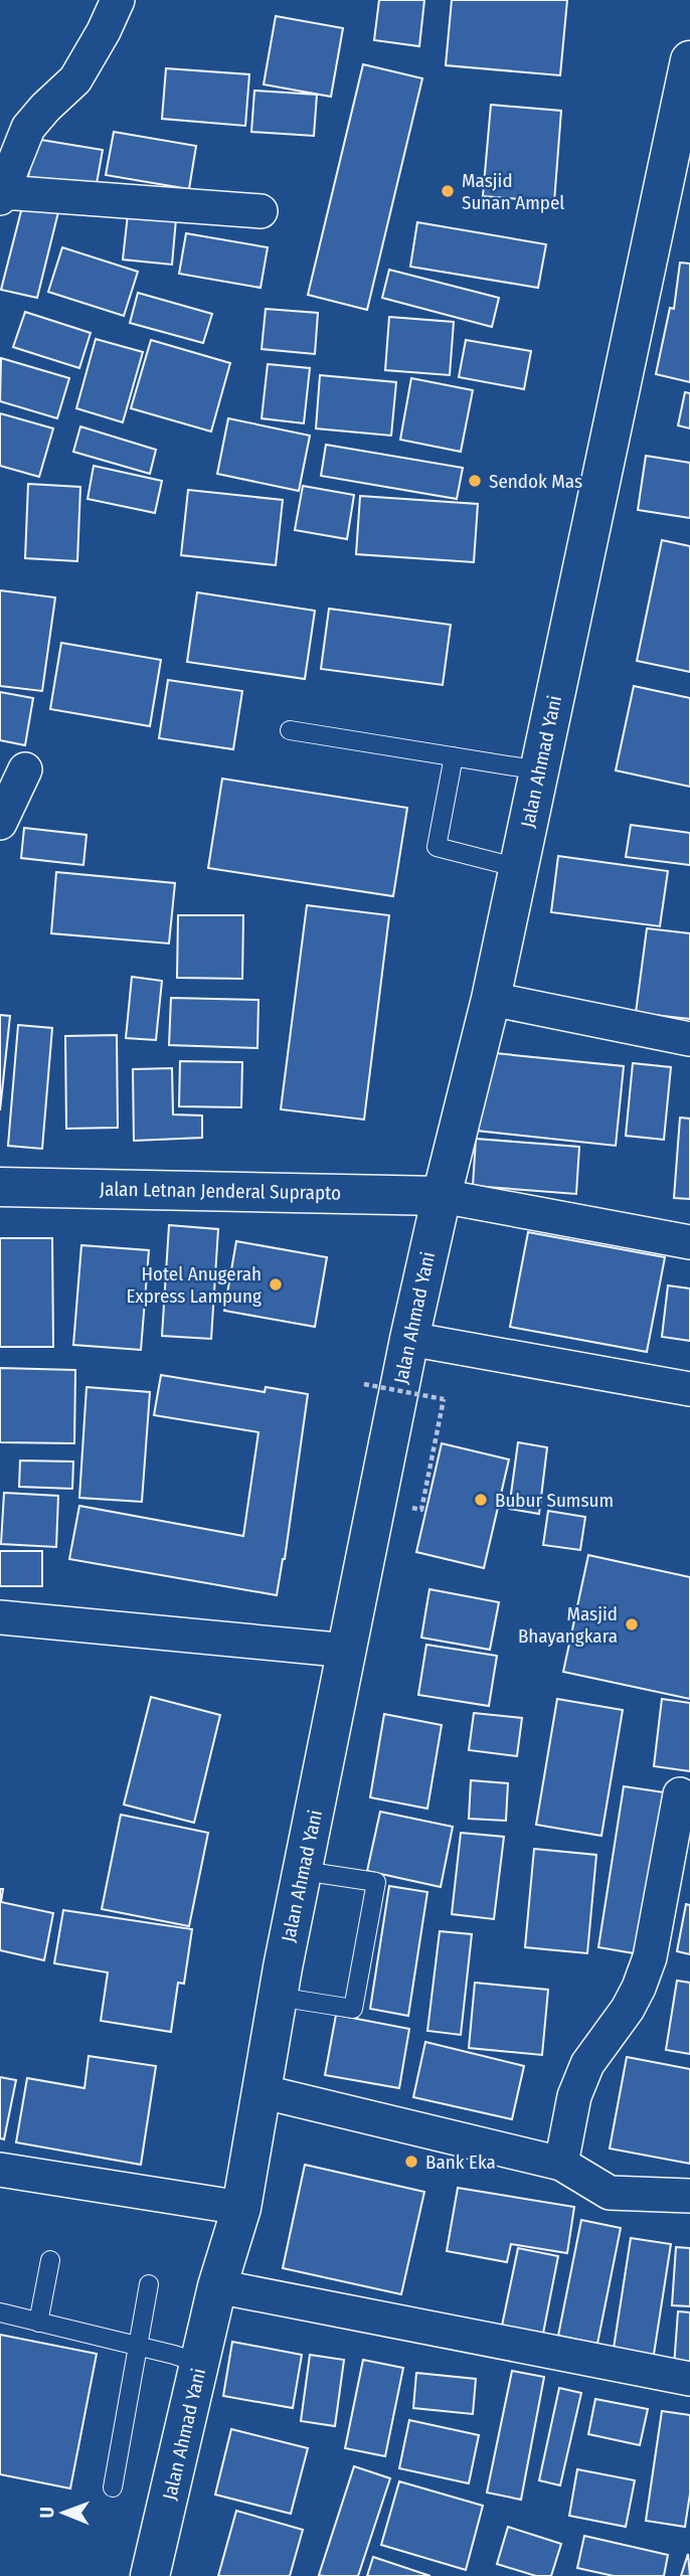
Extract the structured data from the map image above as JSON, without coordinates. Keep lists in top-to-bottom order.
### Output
{
  "streets": {
    "main road": ["Jalan Ahmad Yani", "Jalan Letnan Jenderal Suprapto"]
  },
  "crossings": [
    ["Jalan Ahmad Yani", "Jalan Letnan Jenderal Suprapto"]
  ],
  "places": [
    "Masjid Sunan Ampel",
    "Sendok Mas",
    "Hotel Anugerah Express Lampung",
    "Bubur Sumsum",
    "Masjid Bhayangkara",
    "Bank Eka"
  ],
  "north": "left"
}
